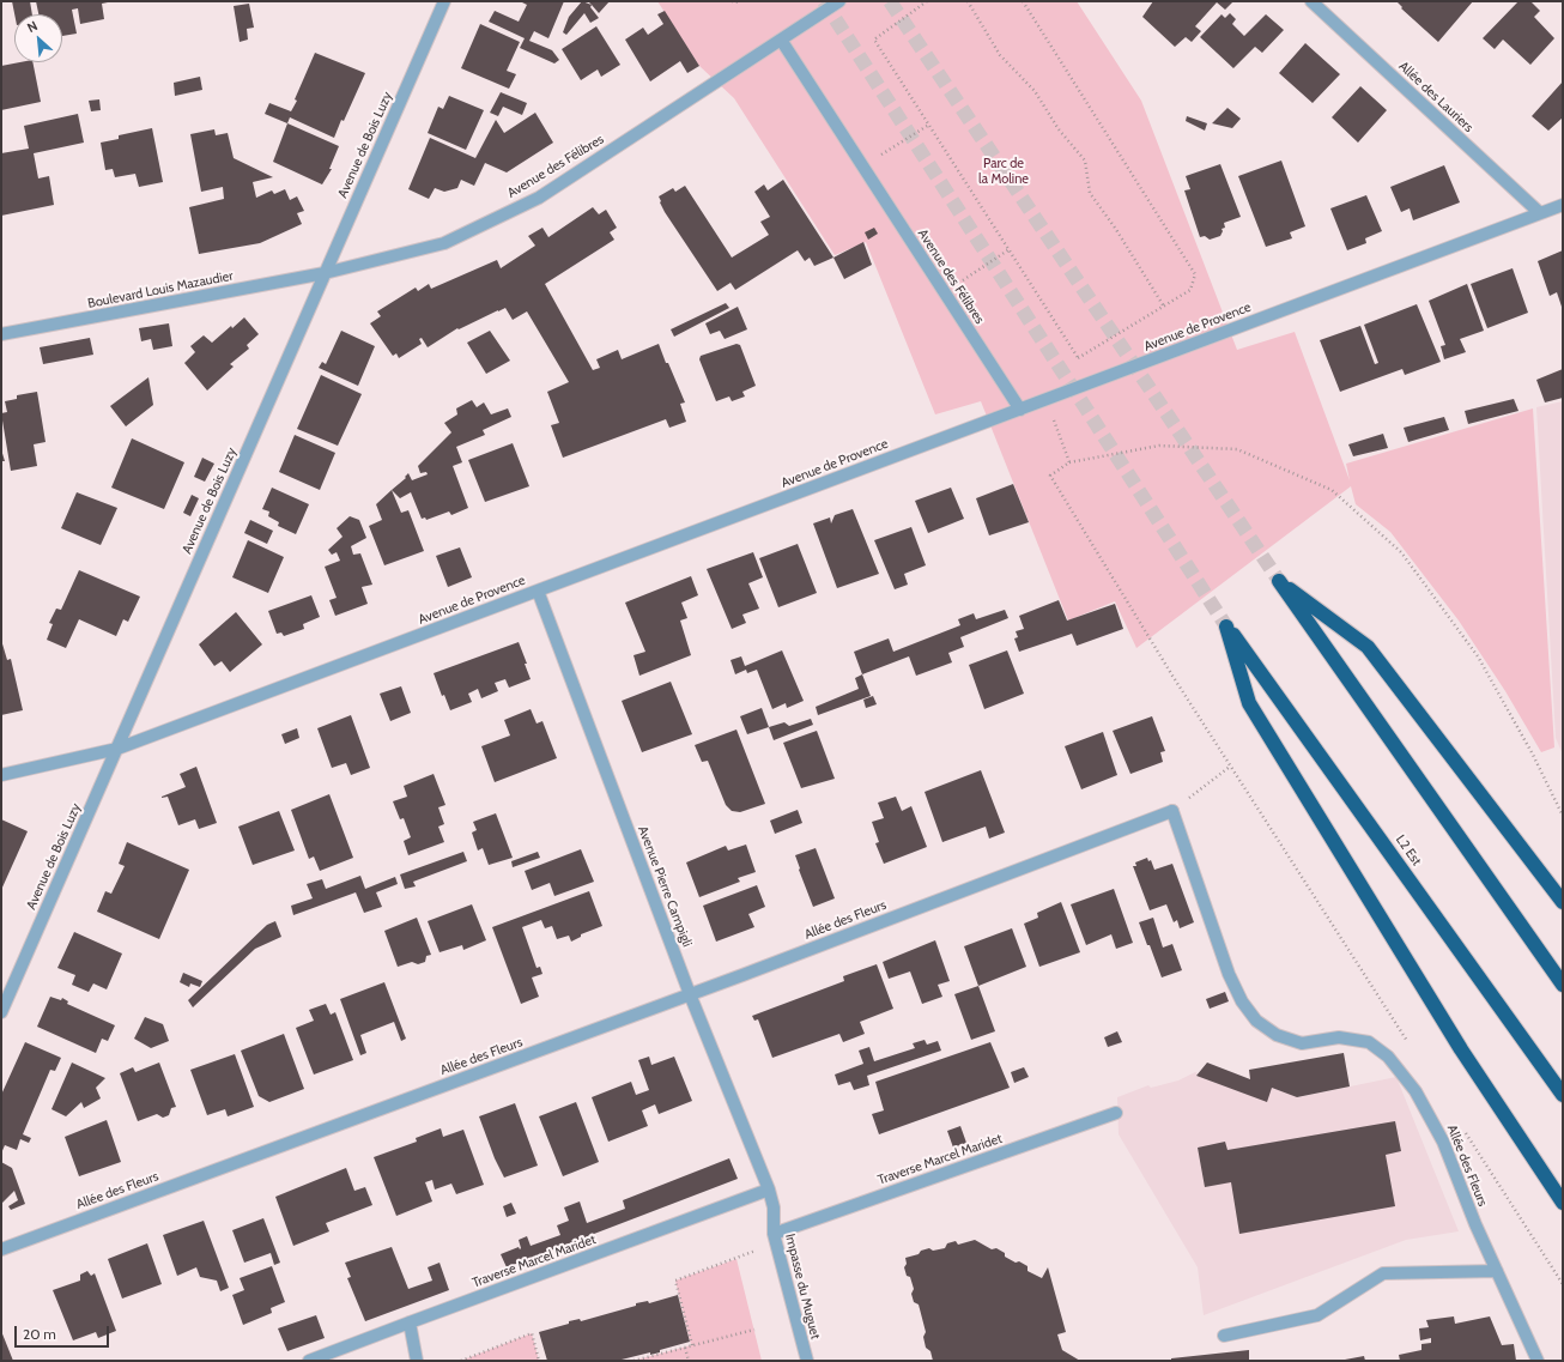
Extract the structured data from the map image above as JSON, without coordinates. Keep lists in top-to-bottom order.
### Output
{
  "streets": {
    "highway": ["L2 Est"],
    "street": [
      "Allée des Lauriers",
      "Avenue de Bois Luzy",
      "Avenue des Félibres",
      "Boulevard Louis Mazaudier",
      "Avenue de Provence",
      "Avenue Pierre Campigli",
      "Allée des Fleurs",
      "Traverse Marcel Maridet",
      "Impasse du Muguet"
    ]
  },
  "crossings": [
    ["Allée des Lauriers", "Avenue de Provence"],
    ["Avenue de Bois Luzy", "Avenue des Félibres"],
    ["Avenue de Bois Luzy", "Boulevard Louis Mazaudier"],
    ["Avenue de Bois Luzy", "Avenue de Provence"],
    ["Avenue des Félibres", "Boulevard Louis Mazaudier"],
    ["Avenue des Félibres", "Avenue de Provence"],
    ["Avenue de Provence", "Avenue Pierre Campigli"],
    ["Avenue Pierre Campigli", "Allée des Fleurs"],
    ["Avenue Pierre Campigli", "Traverse Marcel Maridet"],
    ["Avenue Pierre Campigli", "Impasse du Muguet"],
    ["Traverse Marcel Maridet", "Impasse du Muguet"]
  ],
  "parks": ["Parc de la Moline"],
  "scale_bar": "20 m",
  "north": "top left"
}
